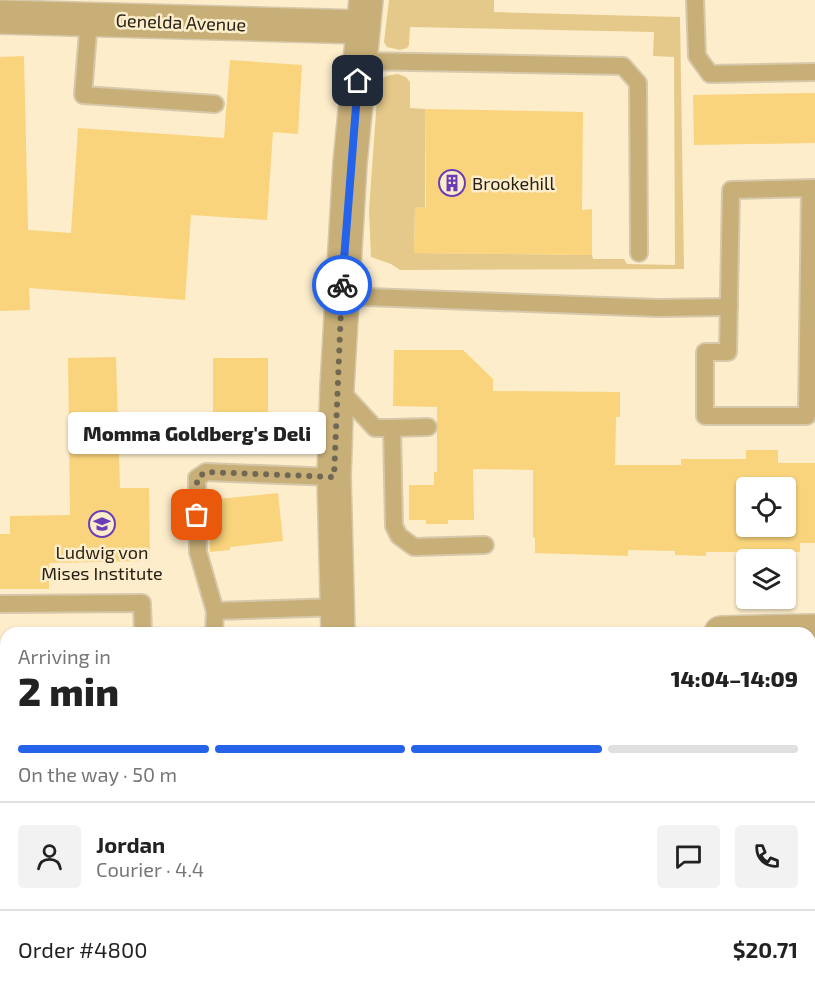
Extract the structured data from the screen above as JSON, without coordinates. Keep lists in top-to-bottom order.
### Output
{
  "streets": {
    "street": ["Genelda Avenue"]
  },
  "places": {
    "building": ["Brookehill"],
    "other": ["Momma Goldberg's Deli"],
    "school or university": ["Ludwig von Mises Institute"]
  },
  "page": {
    "bubble": "Momma Goldberg's Deli",
    "heading": ["2 min", "Arriving in", "14:04–14:09"],
    "panel": [
      "Jordan",
      "Courier · 4.4",
      "Order #4800",
      "$20.71"
    ],
    "bar": "On the way · 50 m"
  }
}
